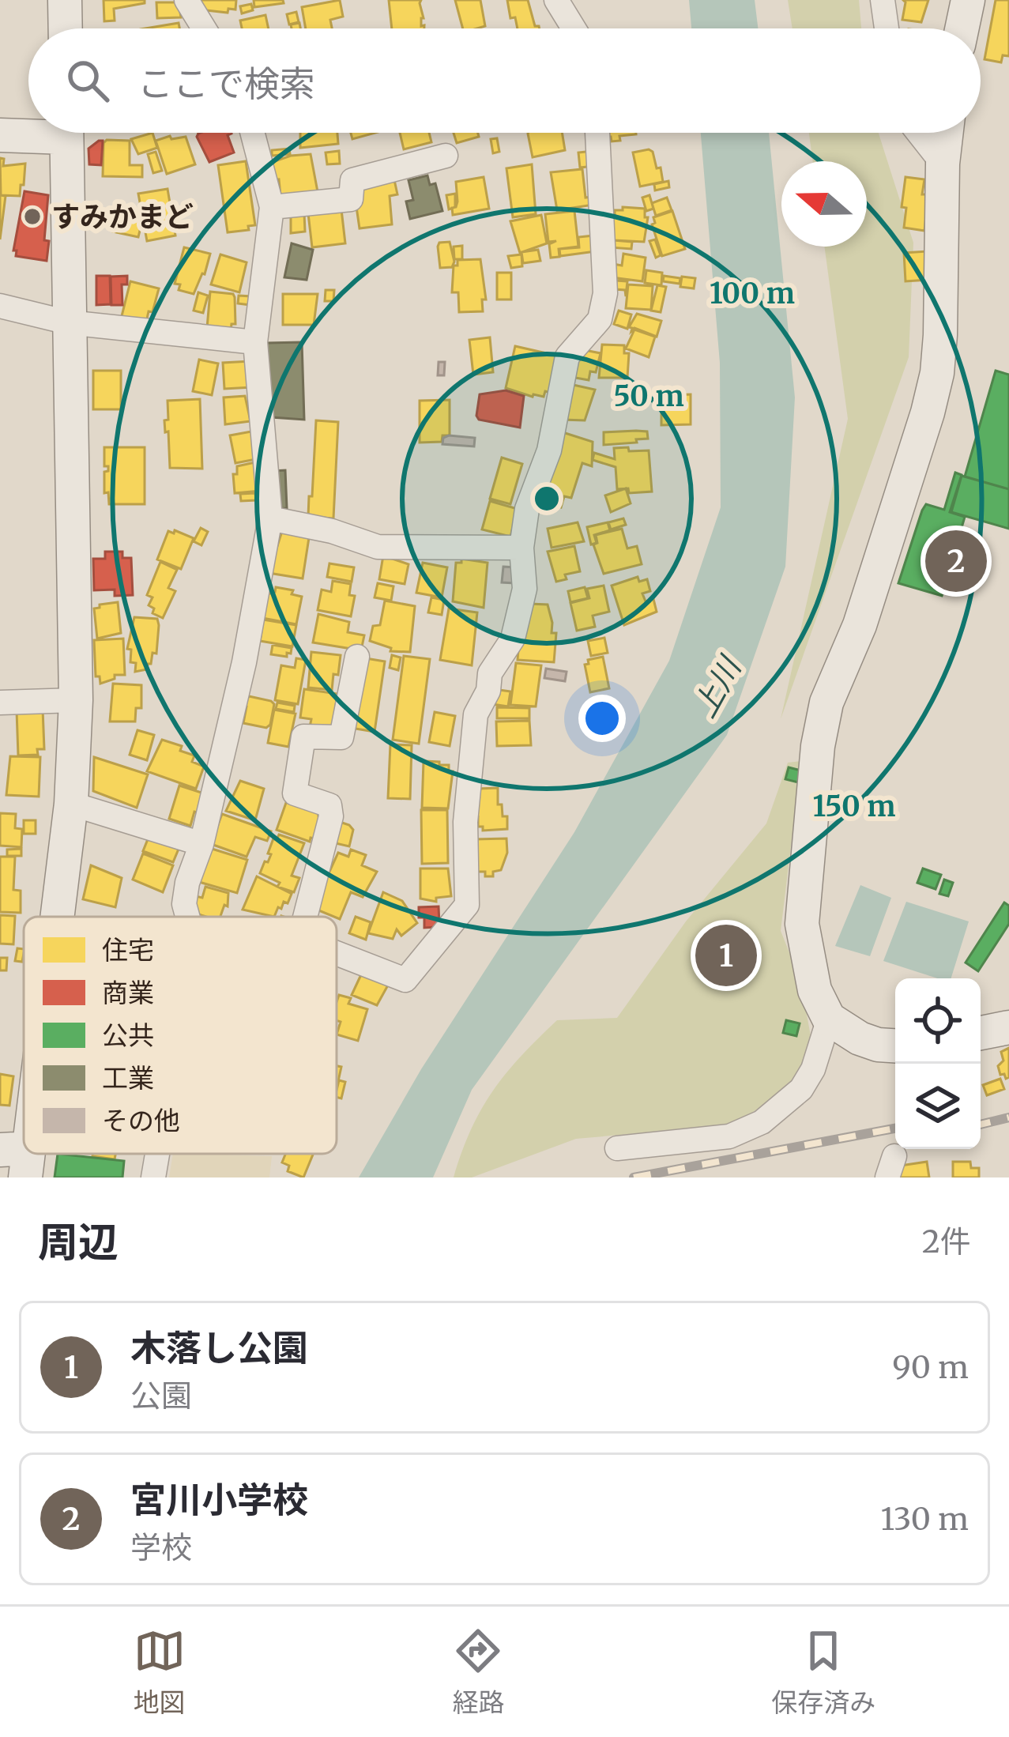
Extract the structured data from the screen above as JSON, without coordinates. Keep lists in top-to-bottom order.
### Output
{
  "water": ["上川"],
  "places": ["すみかまど"],
  "legend": [
    "住宅",
    "商業",
    "公共",
    "工業",
    "その他"
  ],
  "north": "left",
  "page": {
    "search": "ここで検索",
    "pins": ["2", "1"],
    "heading": ["周辺", "2件"],
    "list": [
      {
        "mark": "1",
        "name": "木落し公園",
        "note": "公園",
        "value": "90 m"
      },
      {
        "mark": "2",
        "name": "宮川小学校",
        "note": "学校",
        "value": "130 m"
      }
    ],
    "nav": ["地図", "経路", "保存済み"]
  },
  "rings": ["100 m", "50 m", "150 m"]
}
